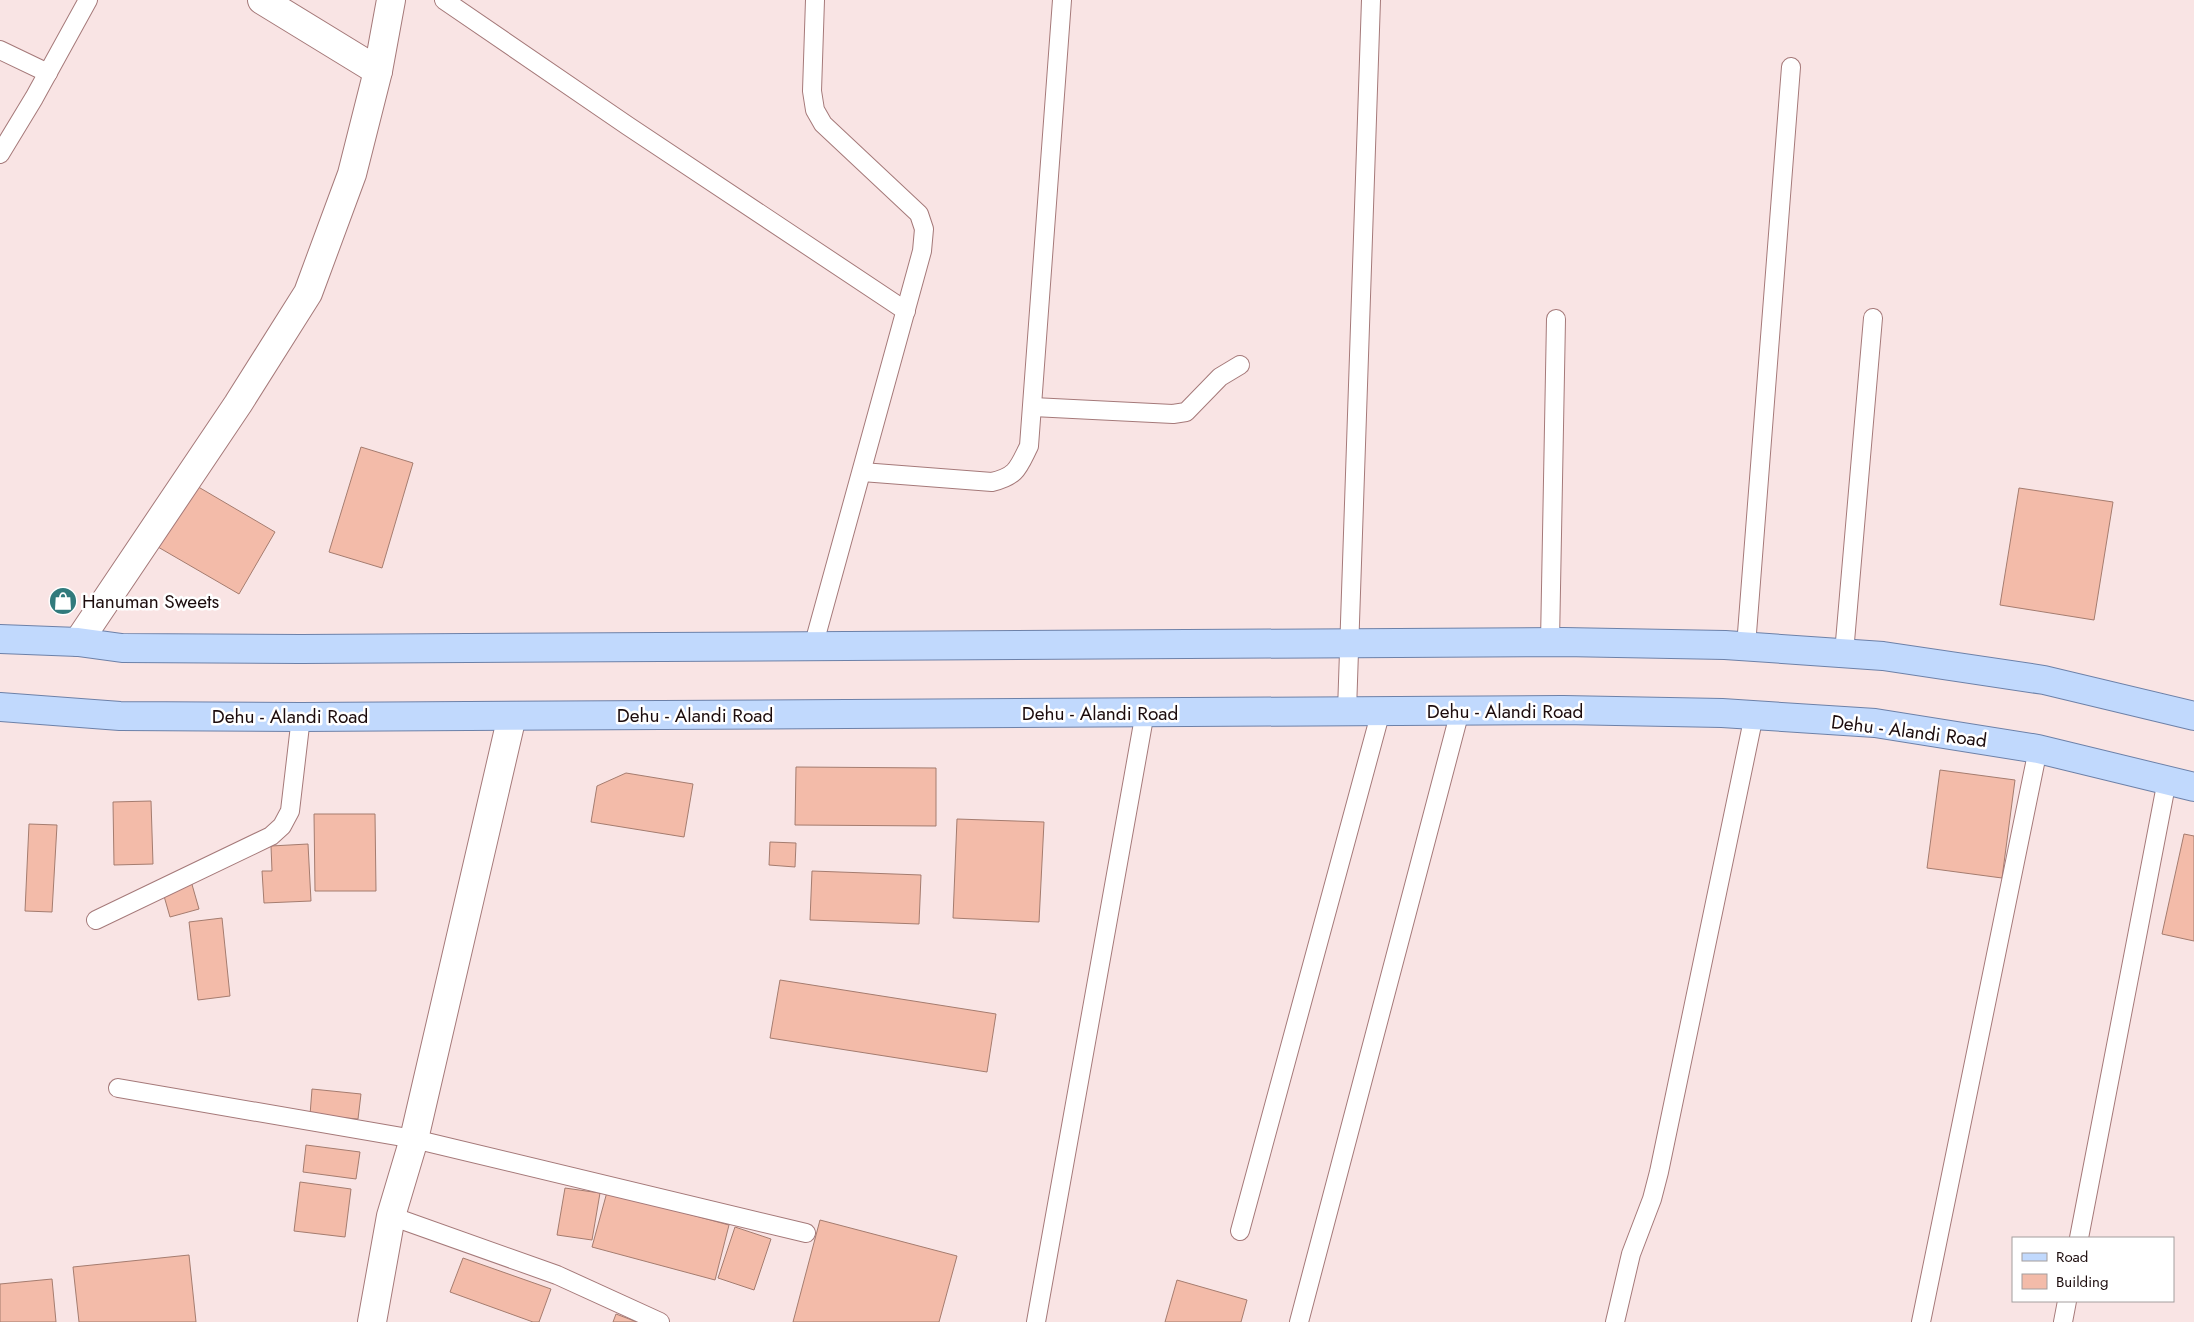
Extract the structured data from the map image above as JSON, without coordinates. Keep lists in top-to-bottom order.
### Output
{
  "streets": {
    "main road": ["Dehu - Alandi Road"]
  },
  "places": {
    "shop": ["Hanuman Sweets"]
  },
  "legend": ["Road", "Building"]
}
